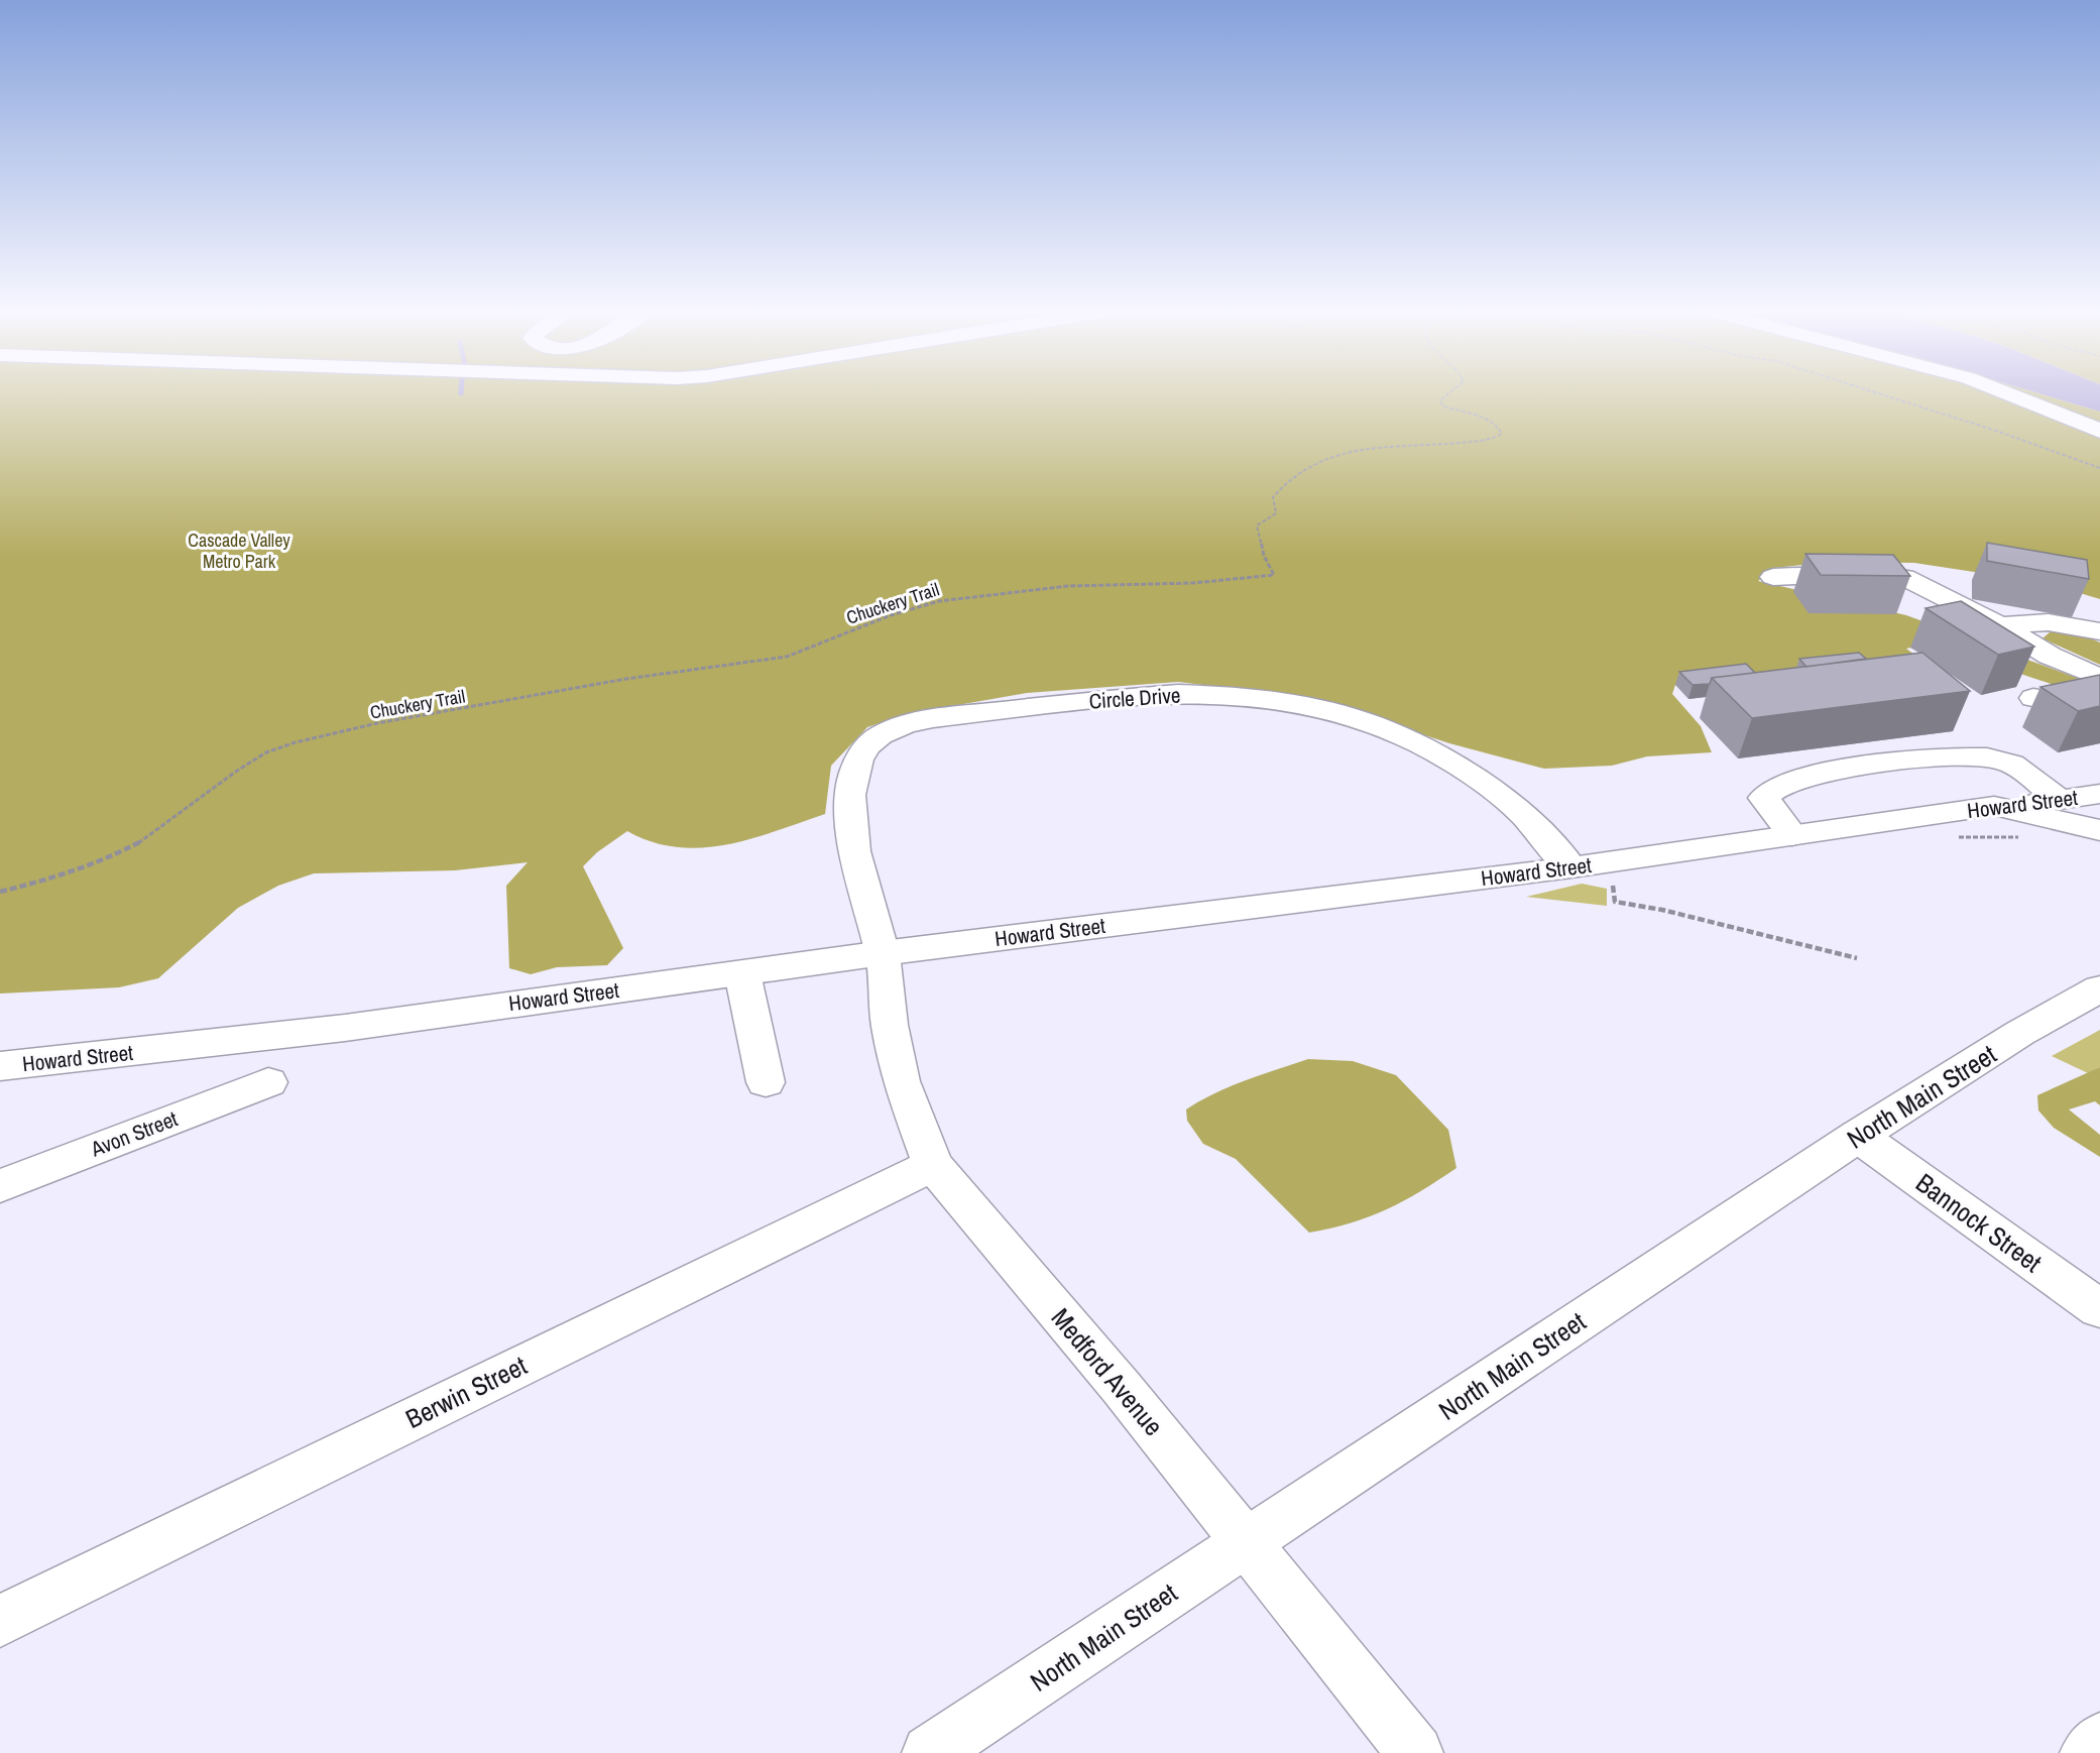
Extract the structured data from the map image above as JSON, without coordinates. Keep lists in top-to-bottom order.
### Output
{
  "streets": {
    "street": [
      "Circle Drive",
      "Howard Street",
      "North Main Street",
      "Avon Street",
      "Bannock Street",
      "Medford Avenue",
      "Berwin Street"
    ],
    "path": ["Chuckery Trail"]
  },
  "crossings": [
    ["Circle Drive", "Howard Street"],
    ["Circle Drive", "Medford Avenue"],
    ["Howard Street", "Medford Avenue"],
    ["North Main Street", "Bannock Street"],
    ["North Main Street", "Medford Avenue"],
    ["Medford Avenue", "Berwin Street"]
  ],
  "parks": ["Cascade Valley Metro Park"]
}
